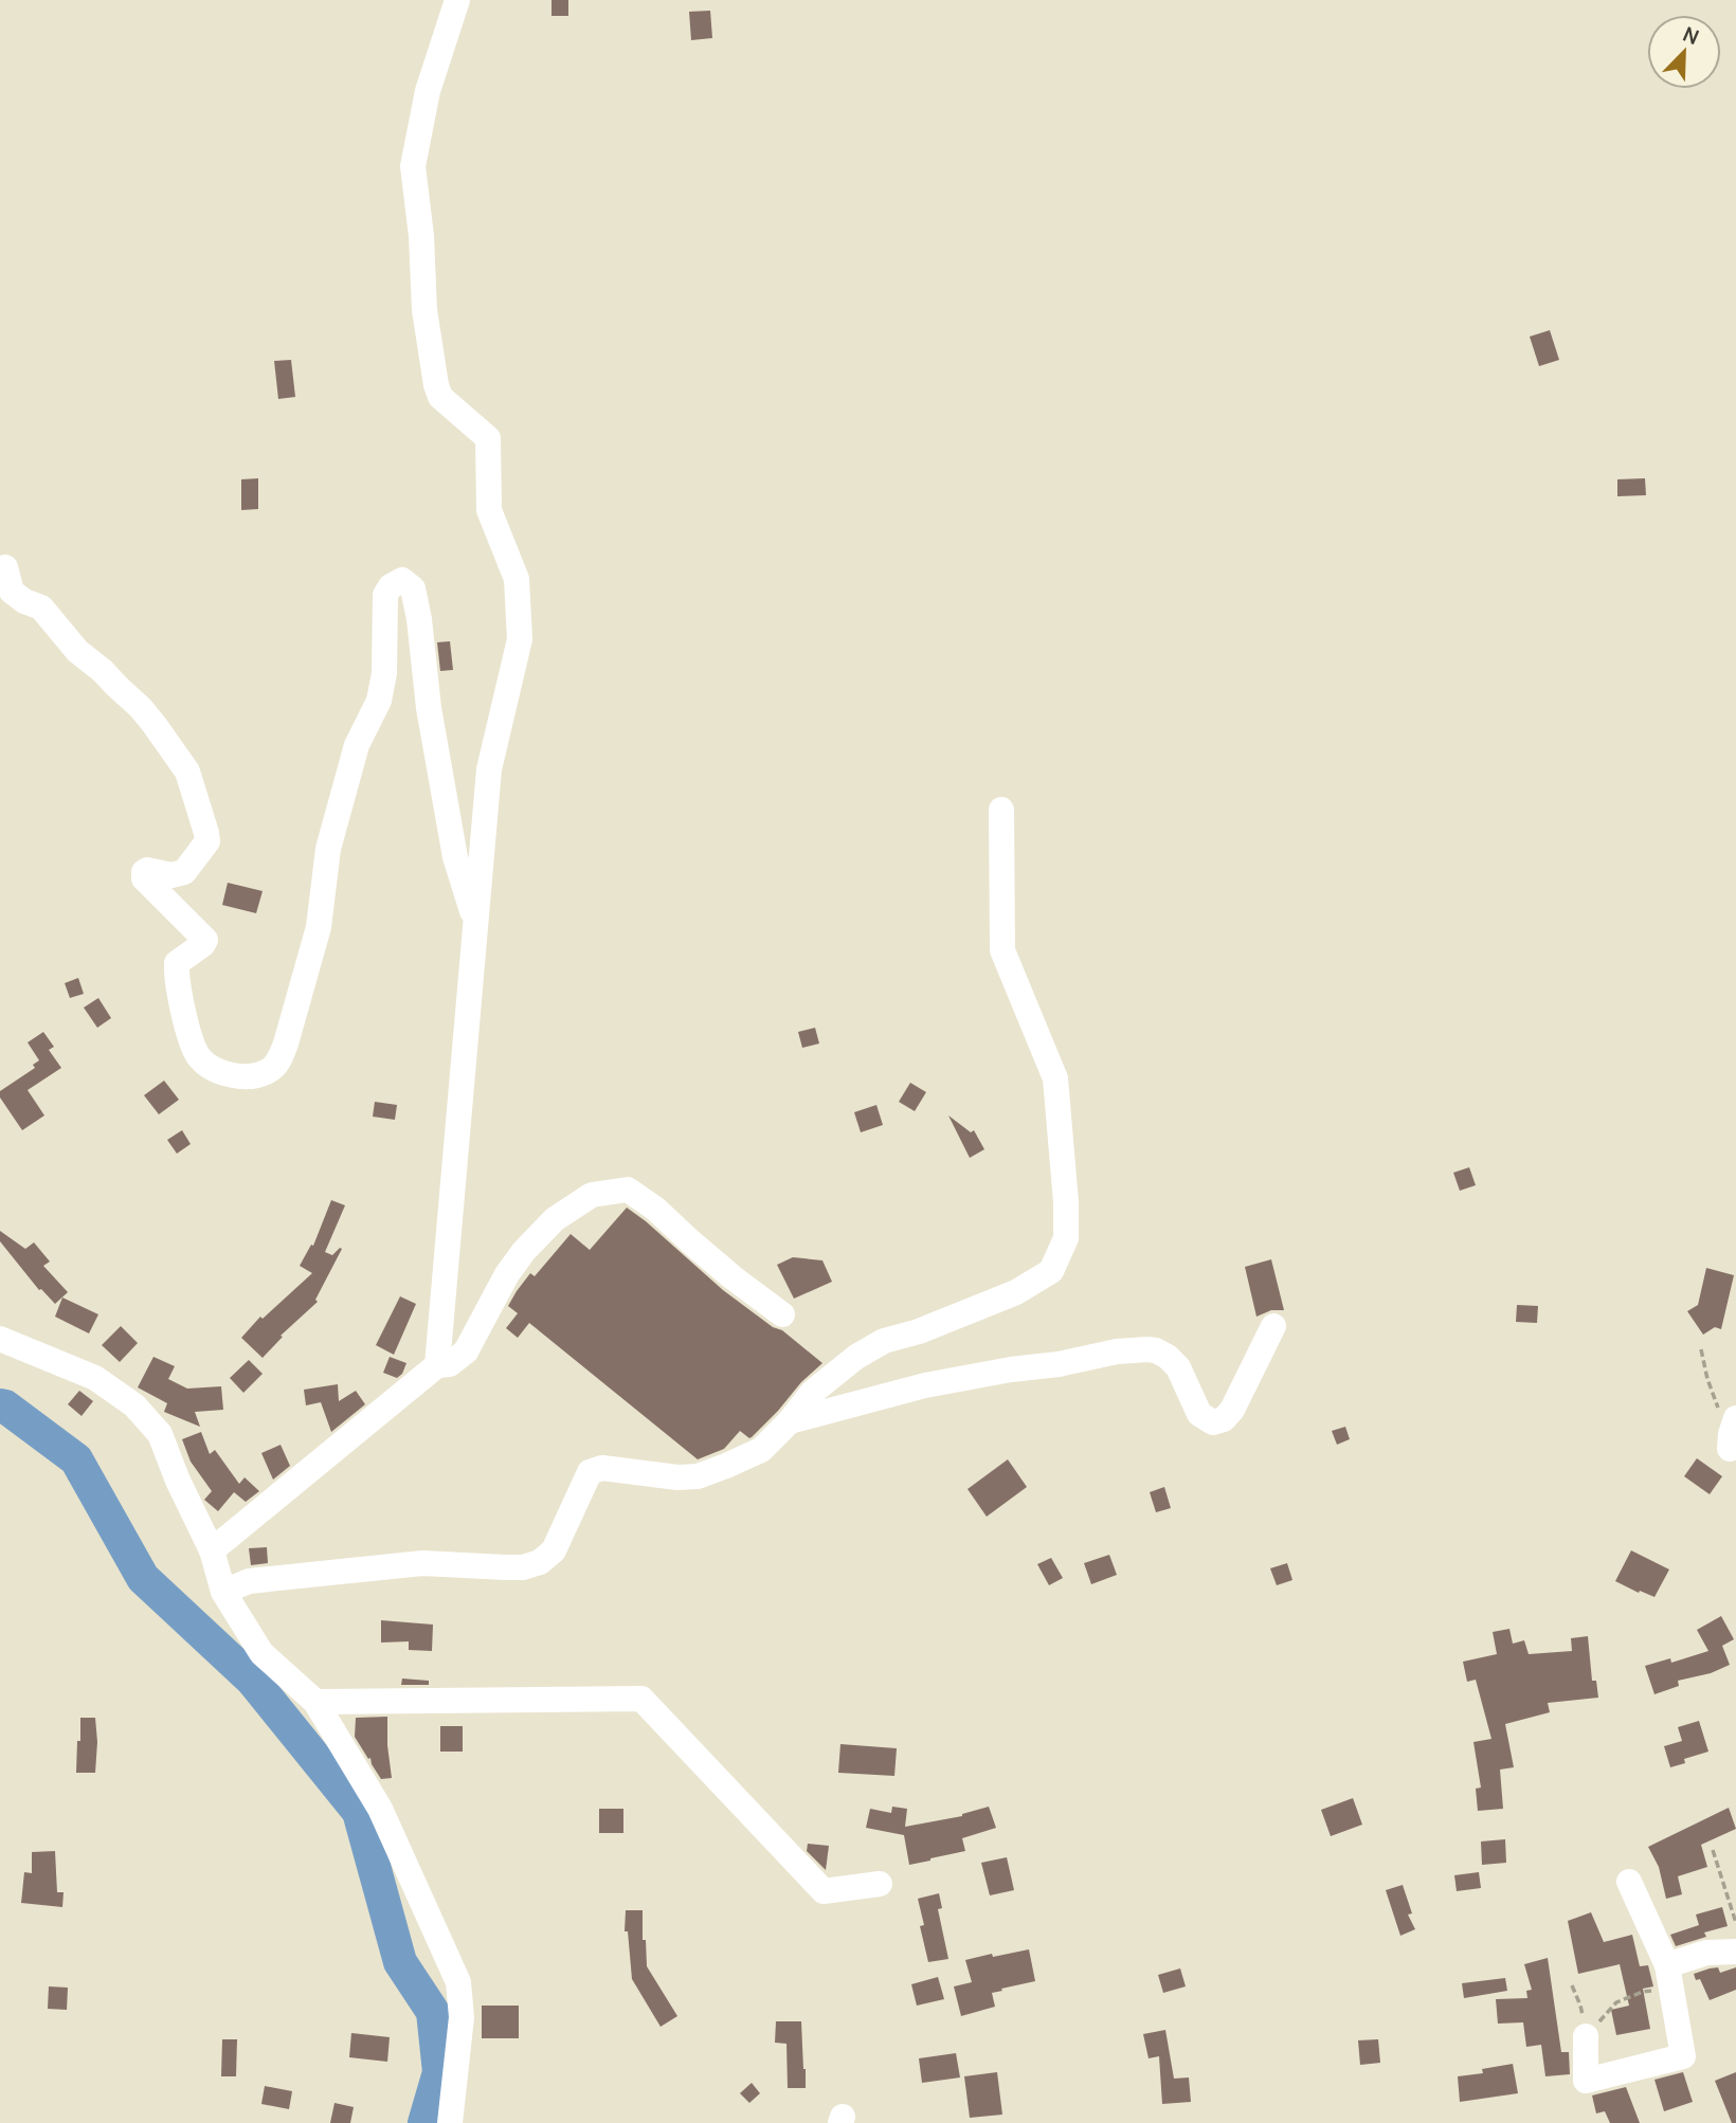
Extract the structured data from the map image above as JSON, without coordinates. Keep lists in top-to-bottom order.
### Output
{
  "north": "top right"
}
